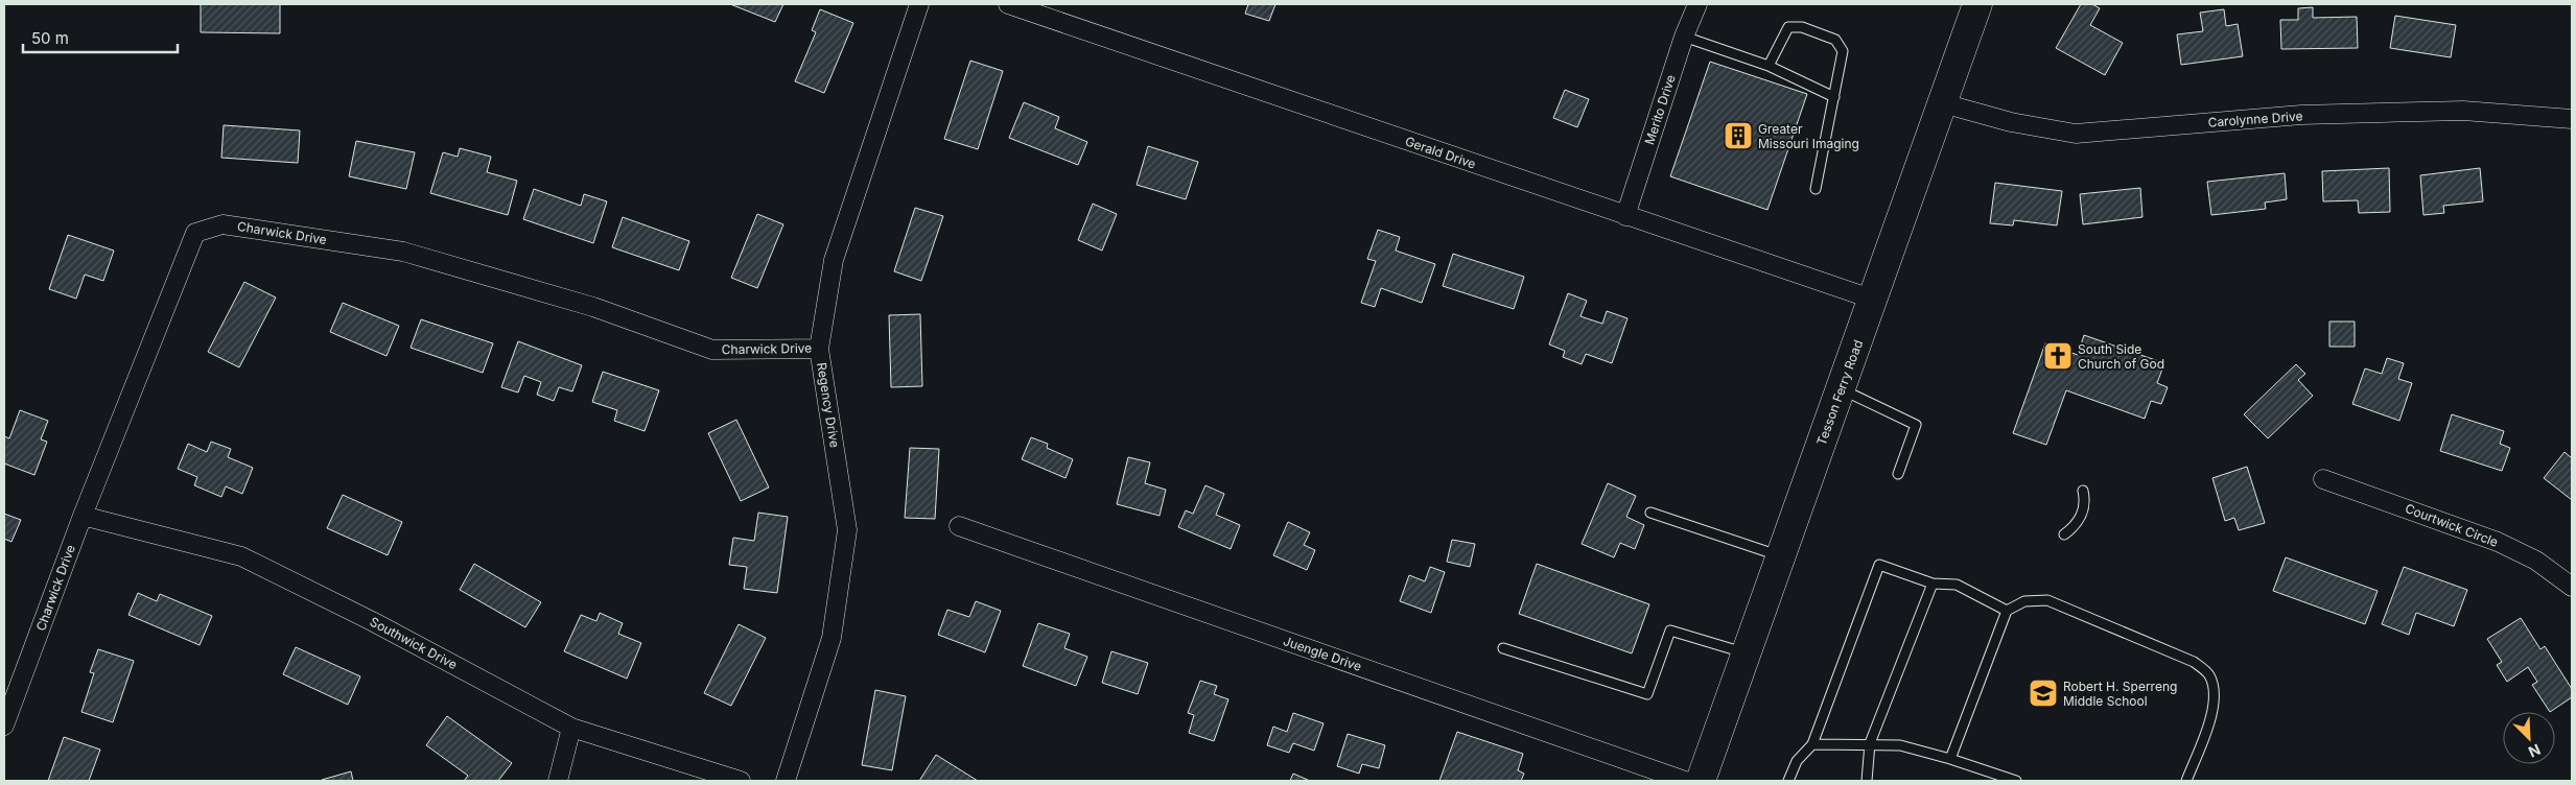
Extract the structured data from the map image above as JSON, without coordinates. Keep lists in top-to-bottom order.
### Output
{
  "streets": {
    "main road": ["Tesson Ferry Road"],
    "street": [
      "Merito Drive",
      "Carolynne Drive",
      "Gerald Drive",
      "Charwick Drive",
      "Regency Drive",
      "Courtwick Circle",
      "Southwick Drive",
      "Juengle Drive"
    ]
  },
  "crossings": [
    ["Merito Drive", "Gerald Drive"],
    ["Carolynne Drive", "Tesson Ferry Road"],
    ["Gerald Drive", "Tesson Ferry Road"],
    ["Charwick Drive", "Regency Drive"],
    ["Charwick Drive", "Southwick Drive"]
  ],
  "places": {
    "building": ["Greater Missouri Imaging"],
    "church": ["South Side Church of God"],
    "school or university": ["Robert H. Sperreng Middle School"]
  },
  "scale_bar": "50 m",
  "north": "bottom right"
}
